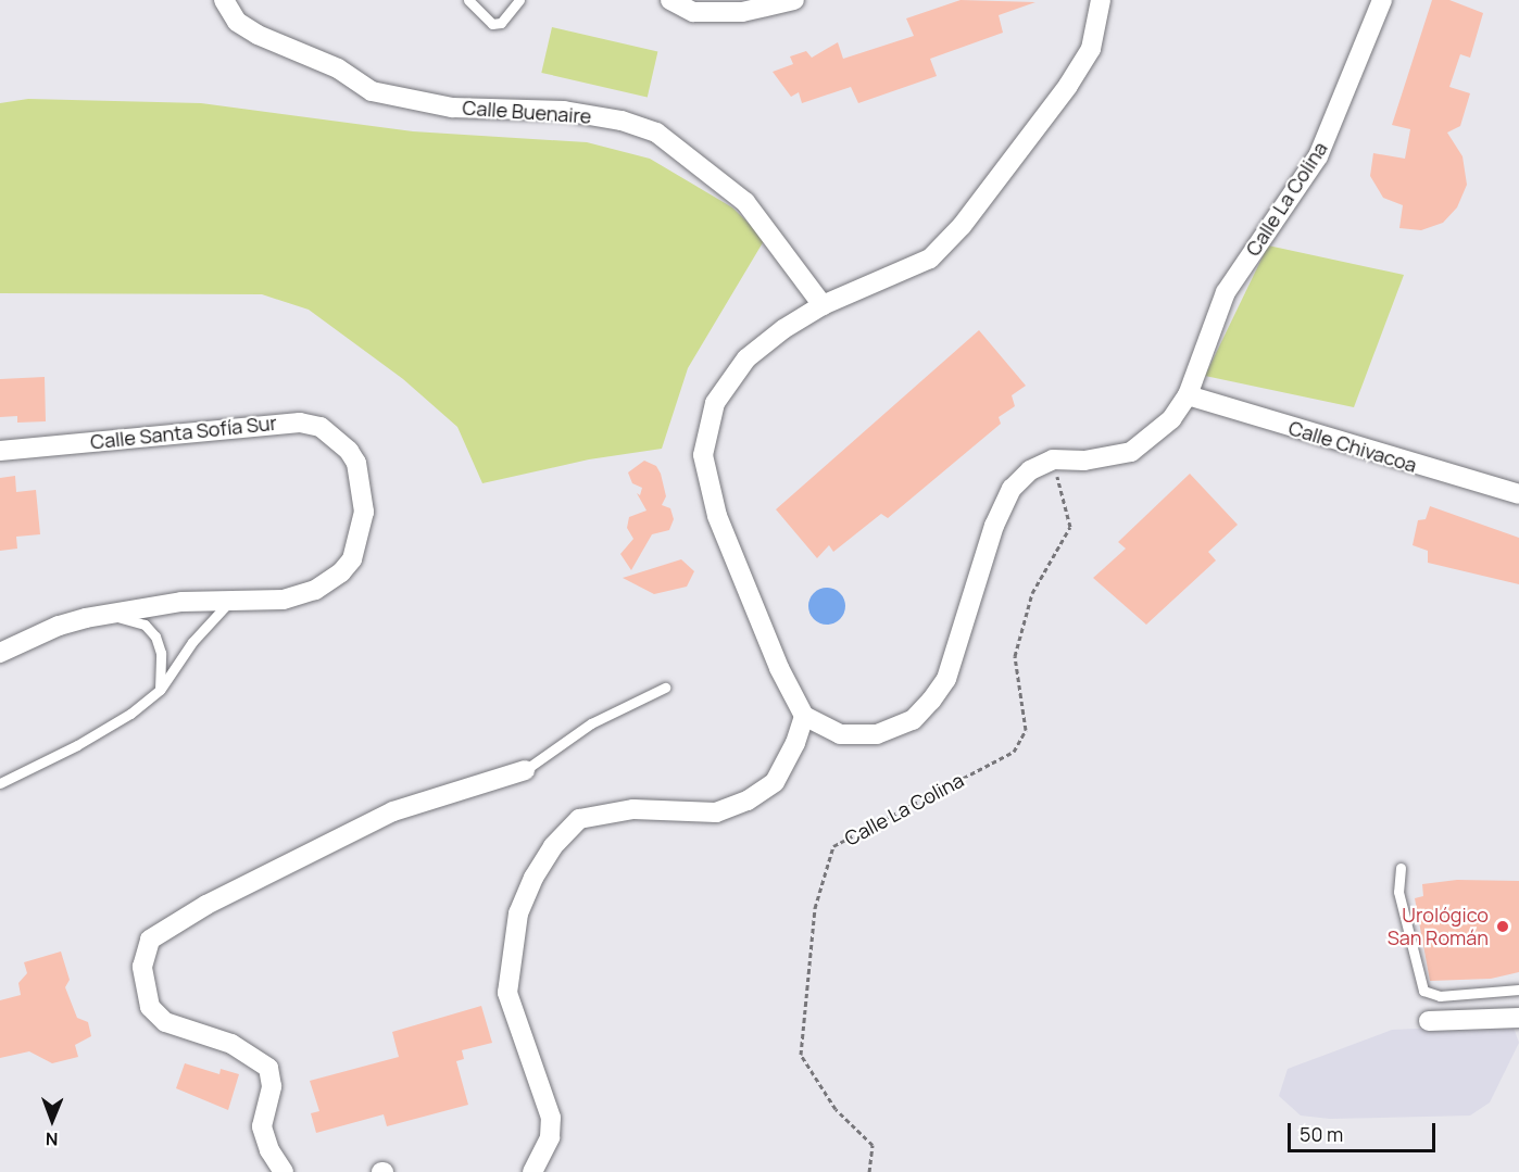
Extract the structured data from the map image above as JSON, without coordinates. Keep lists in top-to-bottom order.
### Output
{
  "streets": {
    "street": [
      "Calle Buenaire",
      "Calle La Colina",
      "Calle Santa Sofía Sur",
      "Calle Chivacoa"
    ]
  },
  "crossings": [
    ["Calle La Colina", "Calle Chivacoa"]
  ],
  "places": ["Urológico San Román"],
  "scale_bar": "50 m",
  "north": "bottom"
}
